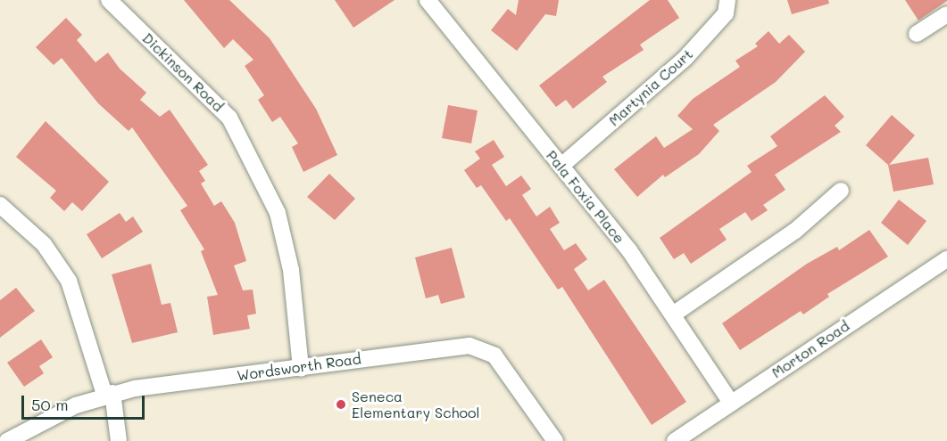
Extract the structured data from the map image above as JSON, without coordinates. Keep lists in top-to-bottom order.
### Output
{
  "streets": {
    "street": [
      "Dickinson Road",
      "Martynia Court",
      "Pala Foxia Place",
      "Morton Road",
      "Wordsworth Road"
    ]
  },
  "crossings": [
    ["Dickinson Road", "Wordsworth Road"],
    ["Martynia Court", "Pala Foxia Place"],
    ["Pala Foxia Place", "Morton Road"]
  ],
  "places": ["Seneca Elementary School"],
  "scale_bar": "50 m"
}
